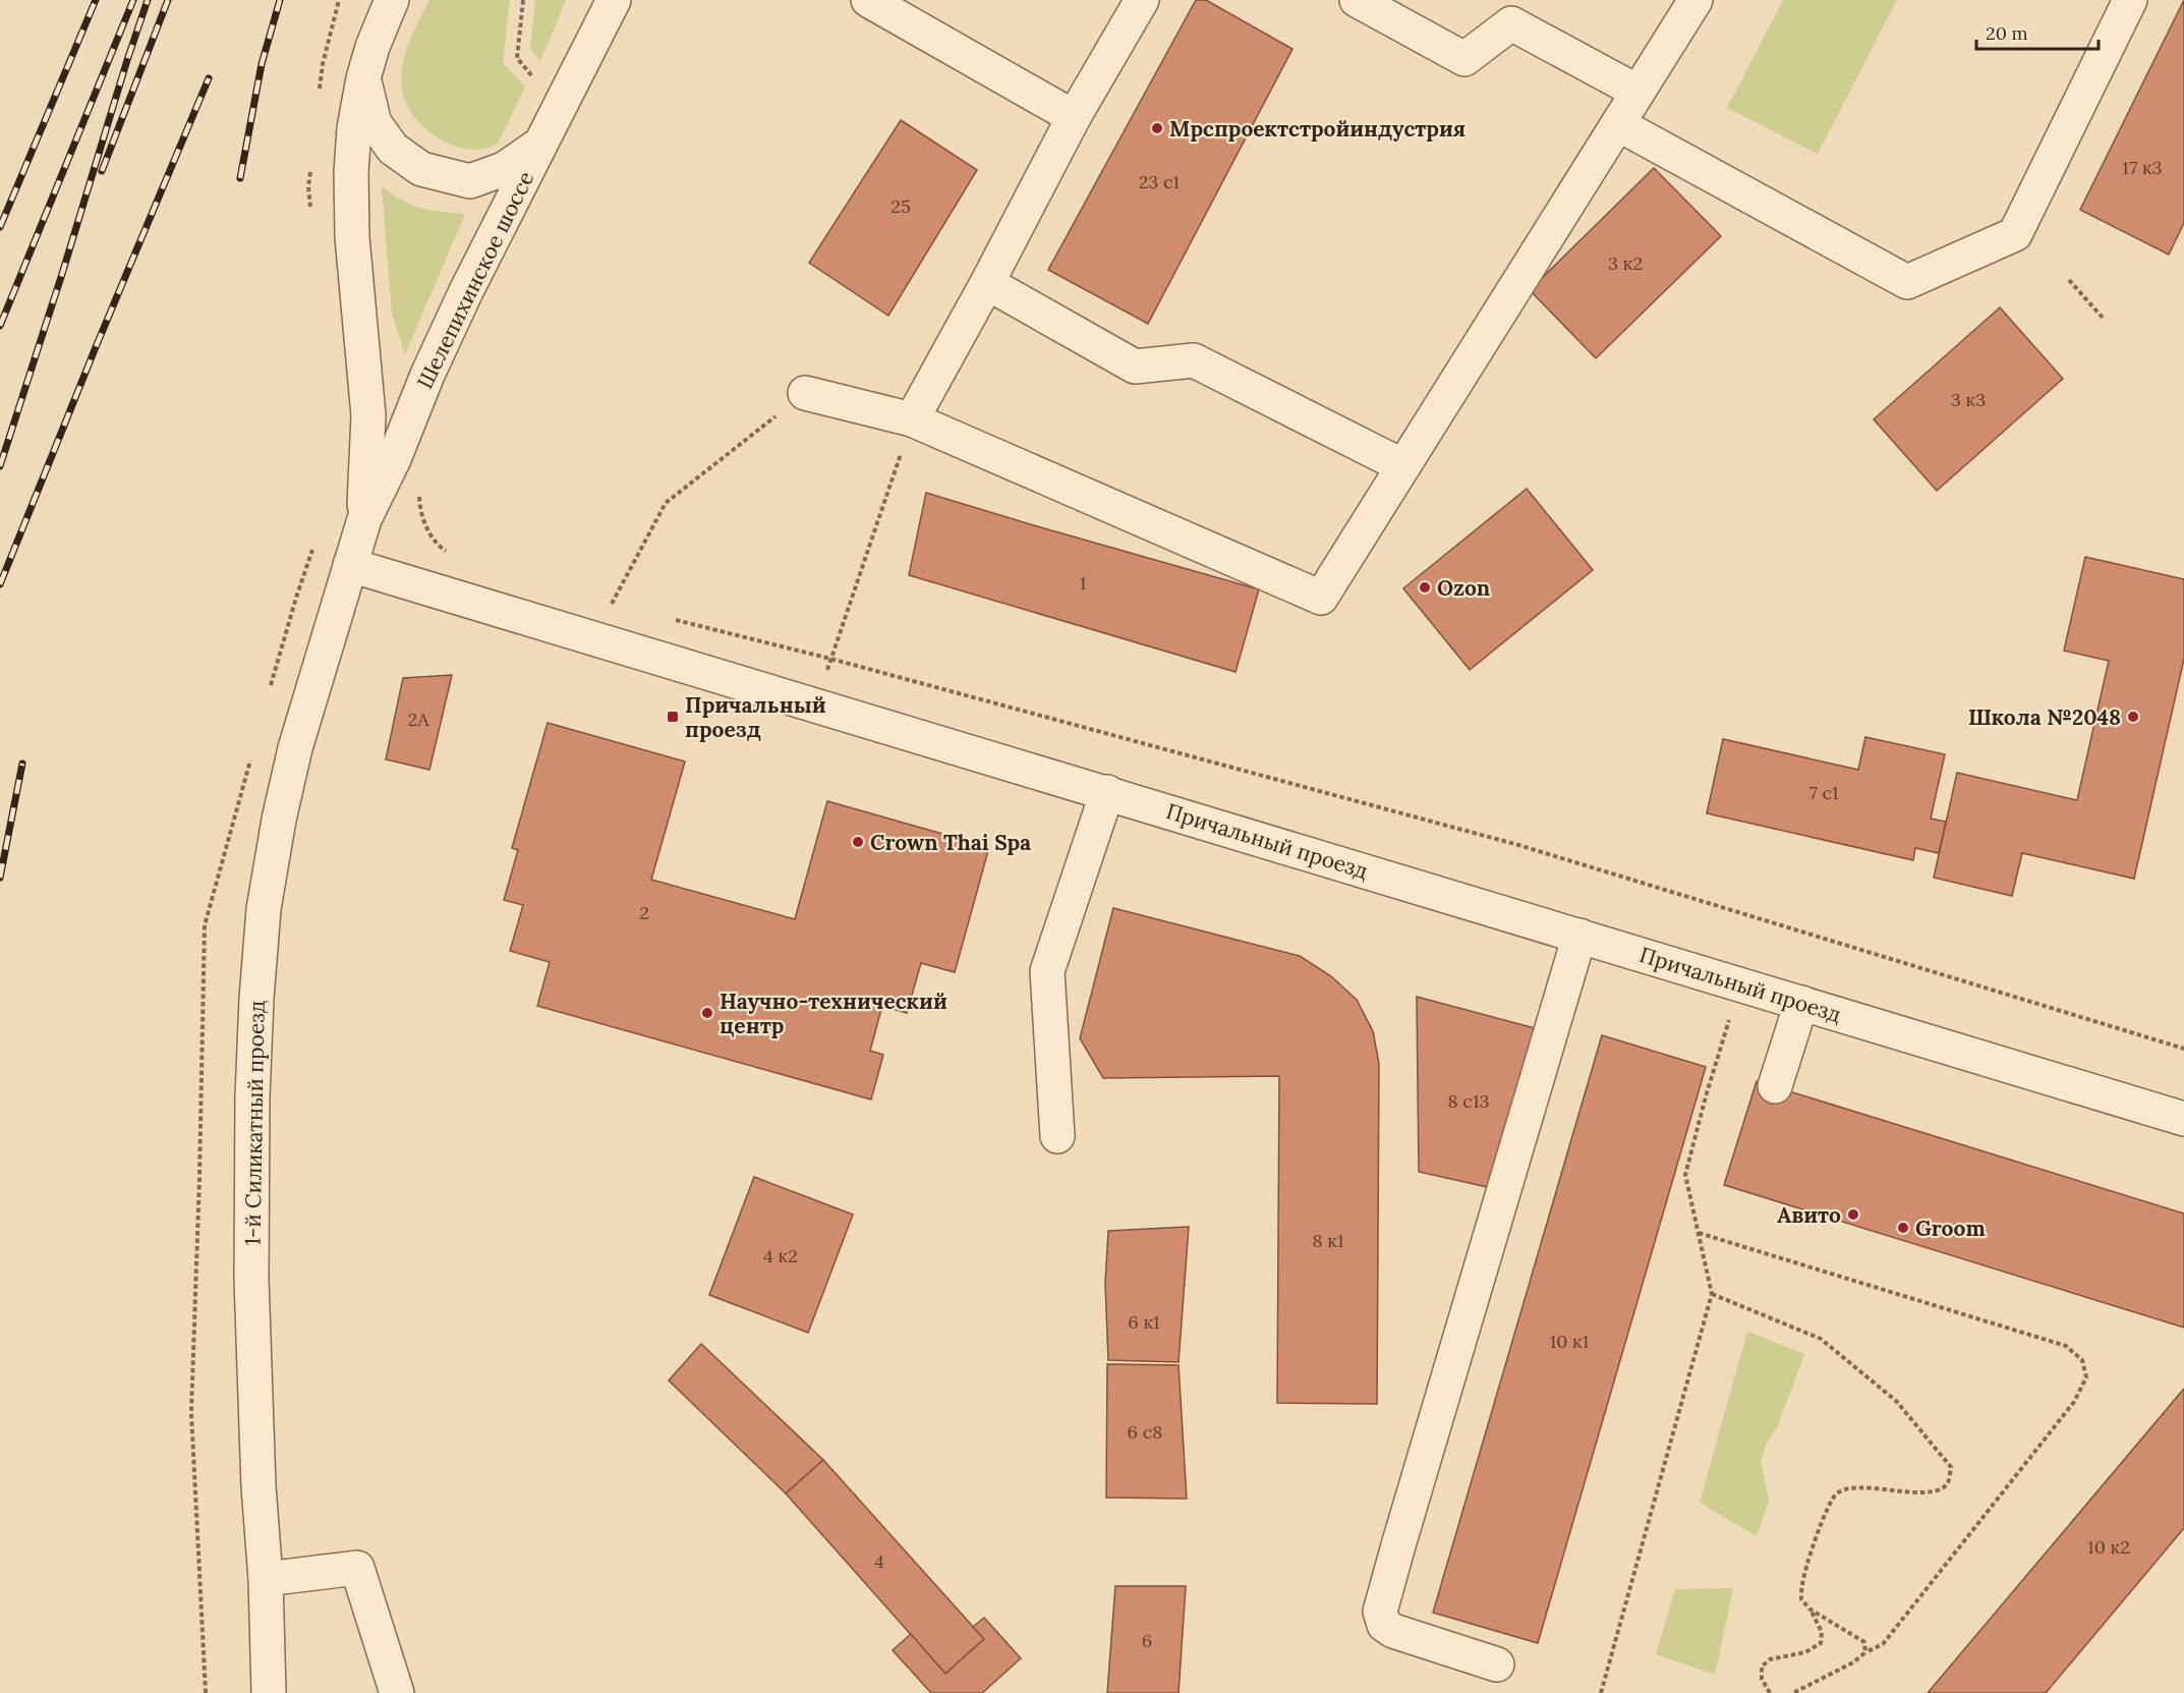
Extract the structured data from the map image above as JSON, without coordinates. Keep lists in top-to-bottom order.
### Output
{
  "streets": {
    "street": ["Шелепихинское шоссе", "Причальный проезд", "1-й Силикатный проезд"]
  },
  "crossings": [
    ["Шелепихинское шоссе", "Причальный проезд"],
    ["Шелепихинское шоссе", "1-й Силикатный проезд"],
    ["Причальный проезд", "1-й Силикатный проезд"]
  ],
  "places": {
    "other": [
      "Мрспроектстройиндустрия",
      "Ozon",
      "Школа №2048",
      "Crown Thai Spa",
      "Научно-технический центр",
      "Авито",
      "Groom"
    ],
    "transit": ["Причальный проезд"]
  },
  "house_numbers": [
    "17 к3",
    "23 c1",
    "25",
    "3 к2",
    "3 к3",
    "1",
    "2А",
    "7 с1",
    "2",
    "8 с13",
    "8 к1",
    "4 к2",
    "6 к1",
    "10 к1",
    "6 с8",
    "10 к2",
    "4",
    "6"
  ],
  "scale_bar": "20 m"
}
